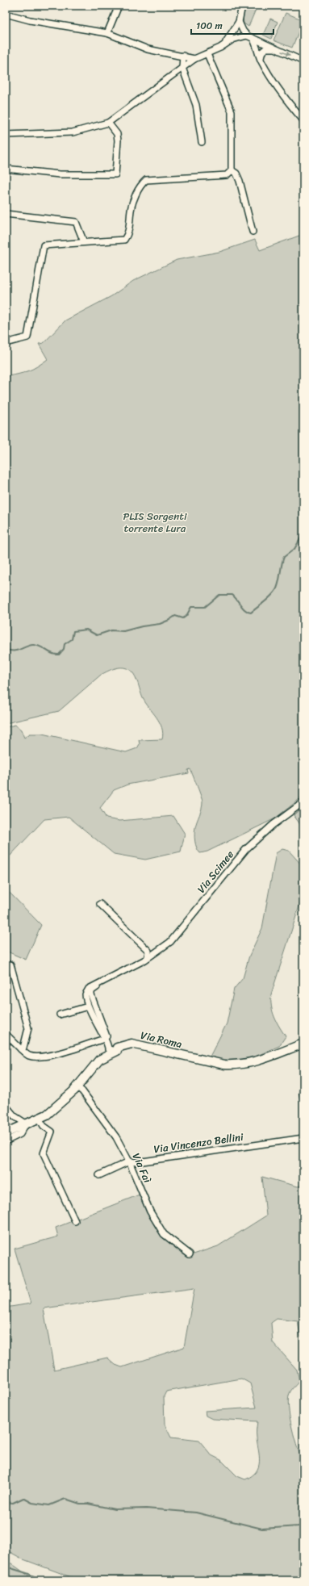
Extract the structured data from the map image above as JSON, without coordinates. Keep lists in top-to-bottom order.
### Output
{
  "streets": {
    "street": [
      "Via Scimee",
      "Via Roma",
      "Via Vincenzo Bellini",
      "Via Faì"
    ]
  },
  "crossings": [
    ["Via Roma", "Via Faì"],
    ["Via Vincenzo Bellini", "Via Faì"]
  ],
  "parks": ["PLIS Sorgenti torrente Lura"],
  "scale_bar": "100 m"
}
